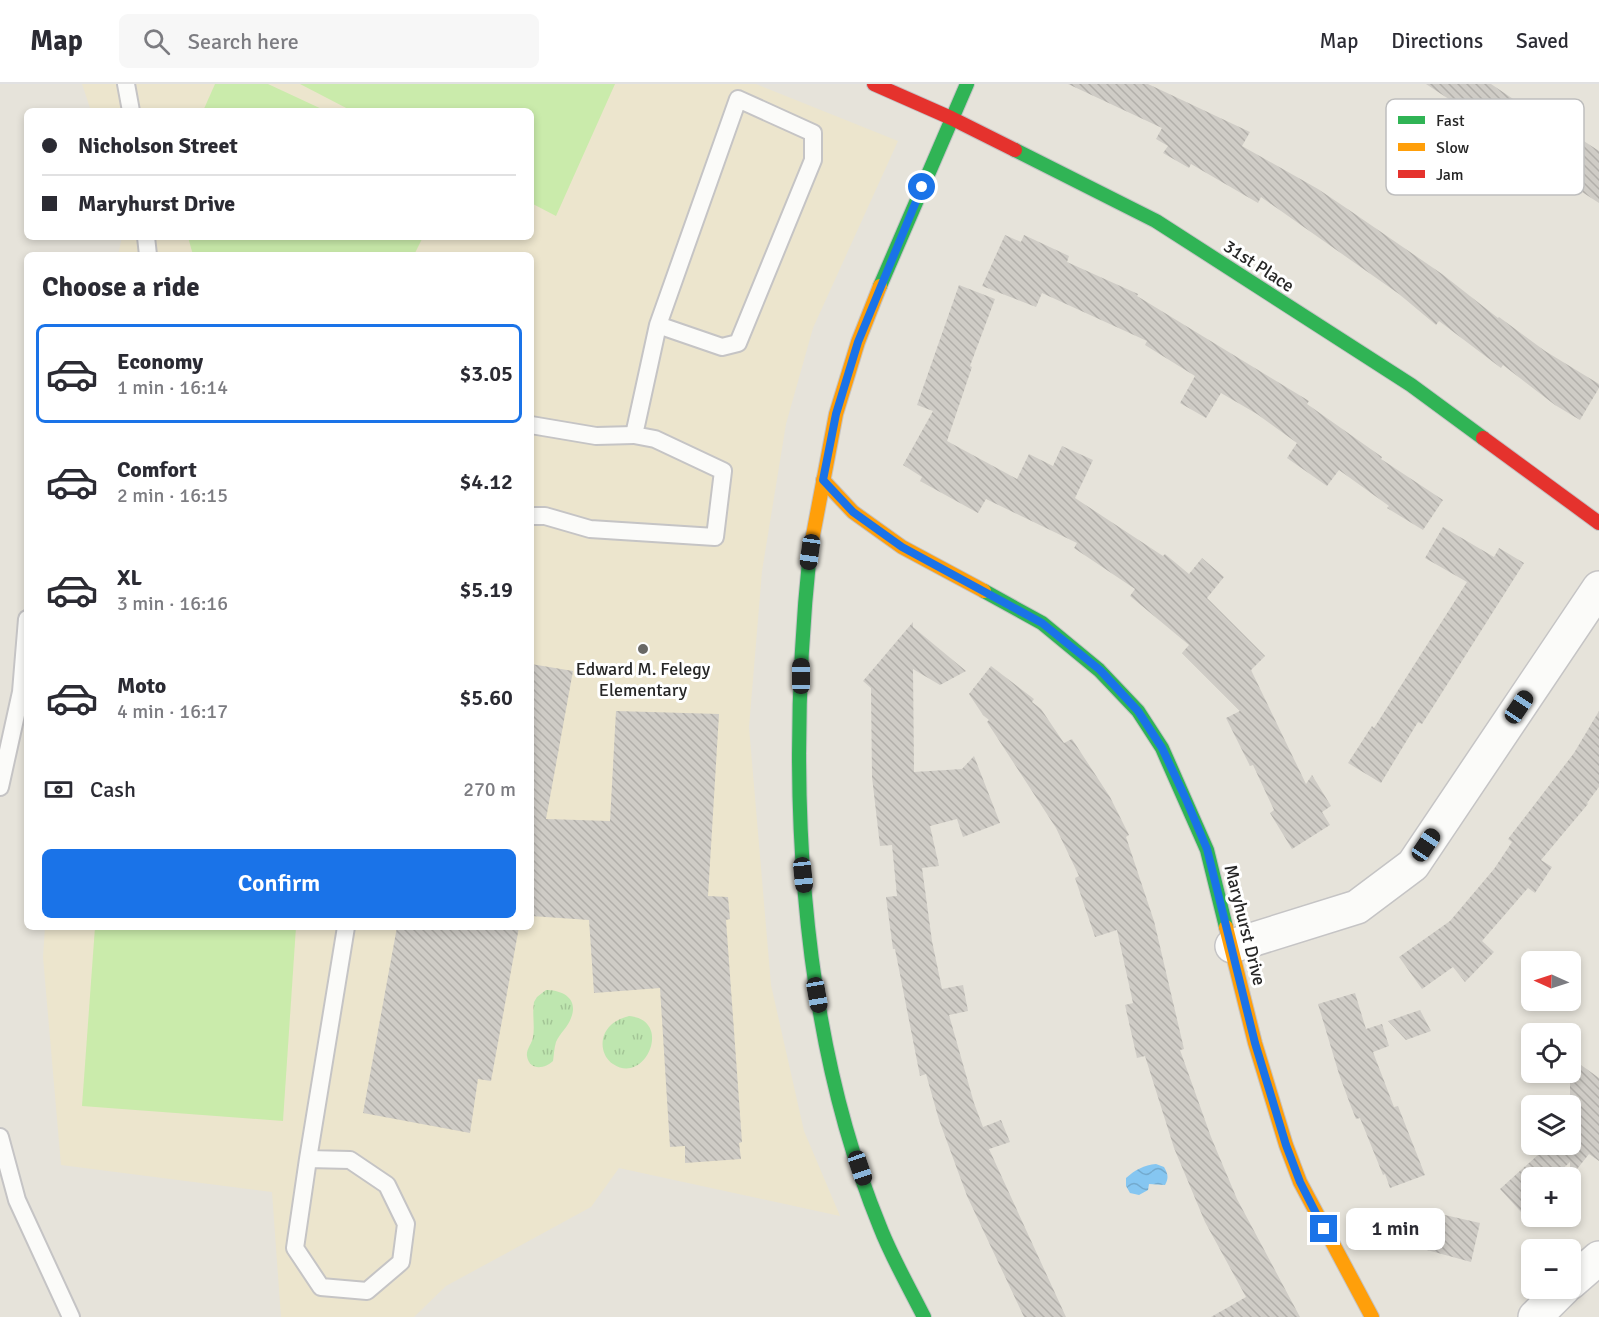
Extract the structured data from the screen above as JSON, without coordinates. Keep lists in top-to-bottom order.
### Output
{
  "streets": {
    "street": ["31st Place", "Maryhurst Drive"]
  },
  "places": ["Edward M. Felegy Elementary"],
  "legend": ["Fast", "Slow", "Jam"],
  "north": "left",
  "page": {
    "header": "Map",
    "search": "Search here",
    "nav": ["Map", "Directions", "Saved"],
    "banner": ["Nicholson Street", "Maryhurst Drive"],
    "heading": "Choose a ride",
    "list": [
      {
        "name": "Economy",
        "note": "1 min · 16:14",
        "value": "$3.05"
      },
      {
        "name": "Comfort",
        "note": "2 min · 16:15",
        "value": "$4.12"
      },
      {
        "name": "XL",
        "note": "3 min · 16:16",
        "value": "$5.19"
      },
      {
        "name": "Moto",
        "note": "4 min · 16:17",
        "value": "$5.60"
      }
    ],
    "pay": ["Cash", "270 m"],
    "buttons": "Confirm",
    "map_buttons": ["+", "−"],
    "bubble": "1 min"
  }
}
